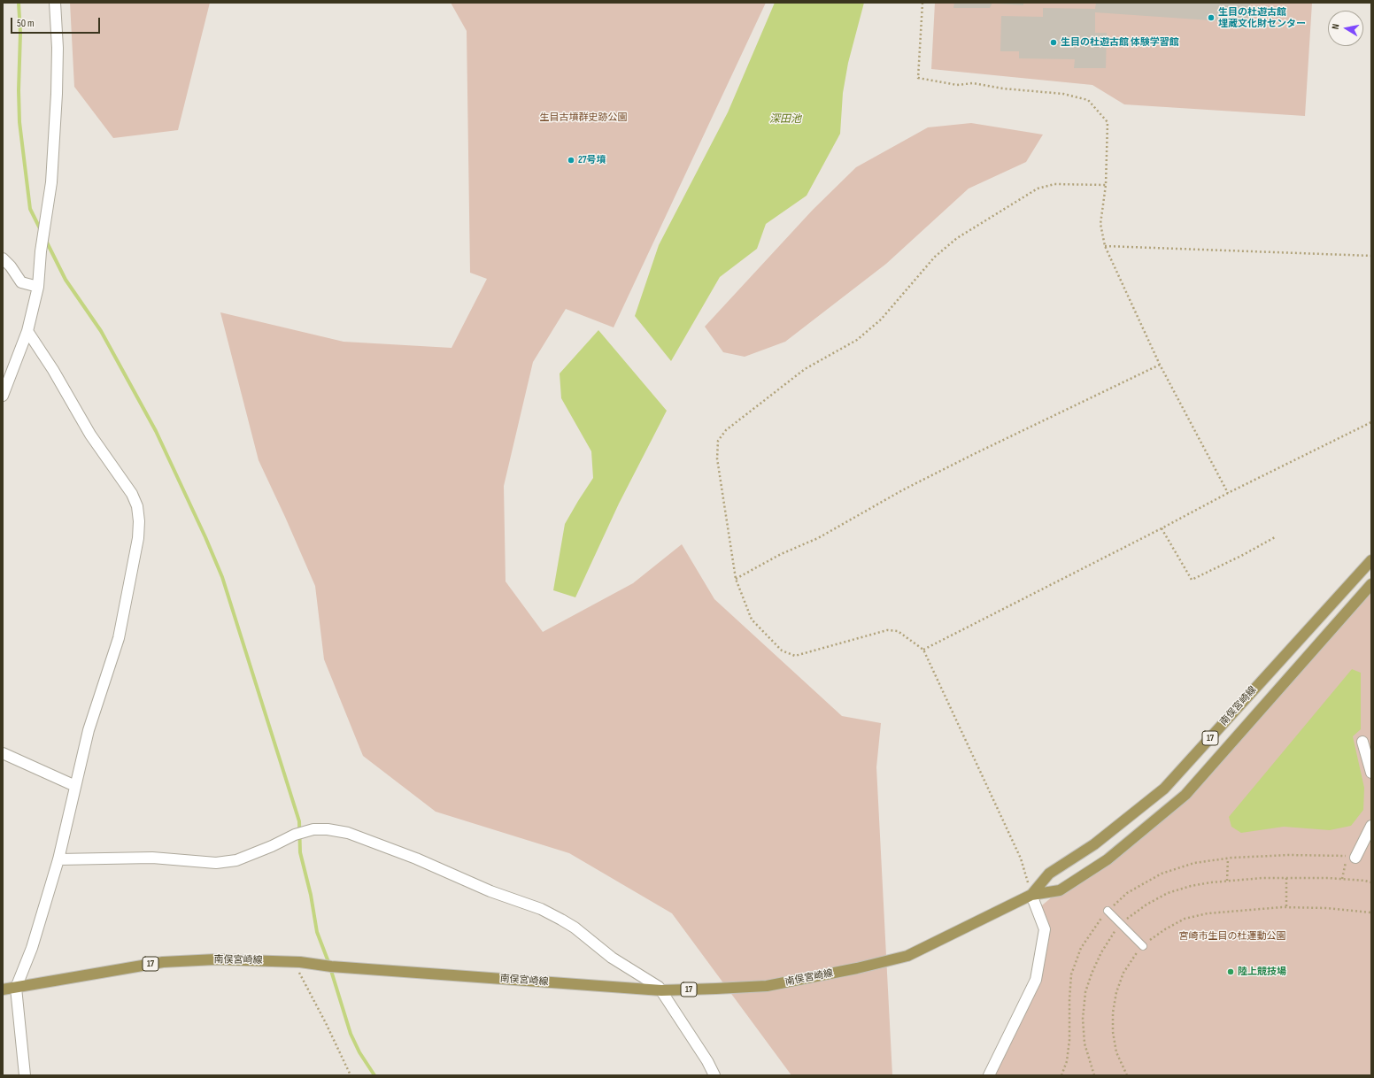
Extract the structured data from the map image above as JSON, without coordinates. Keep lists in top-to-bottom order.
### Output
{
  "streets": {
    "main road": ["南俣宮崎線", "17"]
  },
  "water": ["深田池"],
  "parks": ["生目古墳群史跡公園", "宮崎市生目の杜運動公園"],
  "places": [
    "生目の杜遊古館 埋蔵文化財センター",
    "生目の杜遊古館 体験学習館",
    "27号墳",
    "陸上競技場"
  ],
  "scale_bar": "50 m",
  "north": "left"
}
